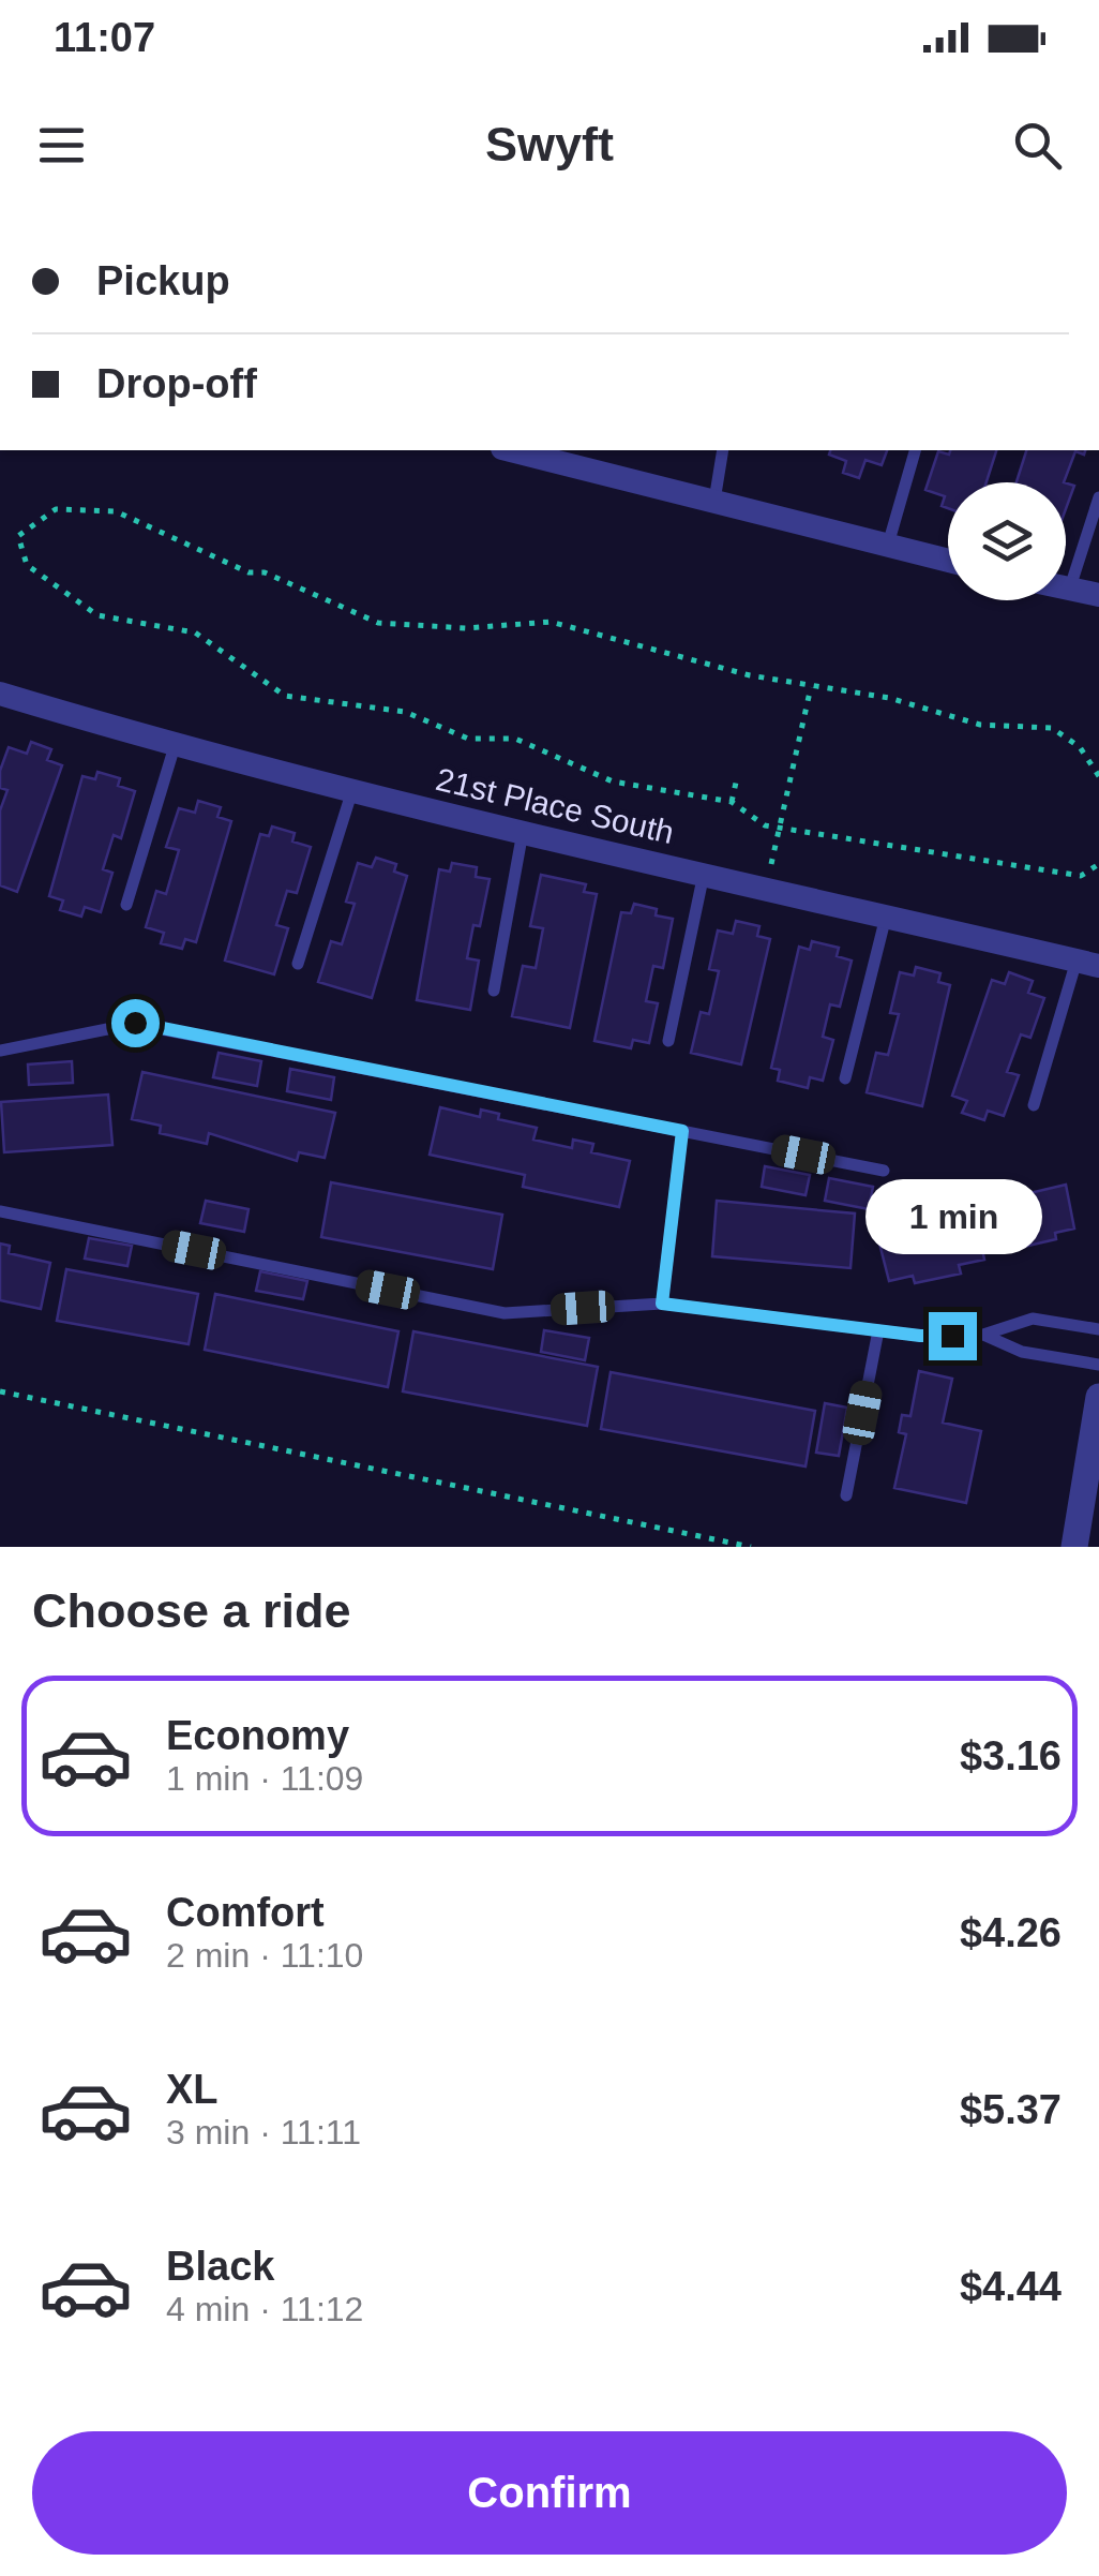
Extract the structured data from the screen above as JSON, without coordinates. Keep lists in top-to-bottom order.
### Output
{
  "streets": {
    "street": ["21st Place South"]
  },
  "page": {
    "status": "11:07",
    "header": "Swyft",
    "banner": ["Pickup", "Drop-off"],
    "bubble": "1 min",
    "heading": "Choose a ride",
    "list": [
      {
        "name": "Economy",
        "note": "1 min · 11:09",
        "value": "$3.16"
      },
      {
        "name": "Comfort",
        "note": "2 min · 11:10",
        "value": "$4.26"
      },
      {
        "name": "XL",
        "note": "3 min · 11:11",
        "value": "$5.37"
      },
      {
        "name": "Black",
        "note": "4 min · 11:12",
        "value": "$4.44"
      }
    ],
    "buttons": "Confirm"
  }
}
